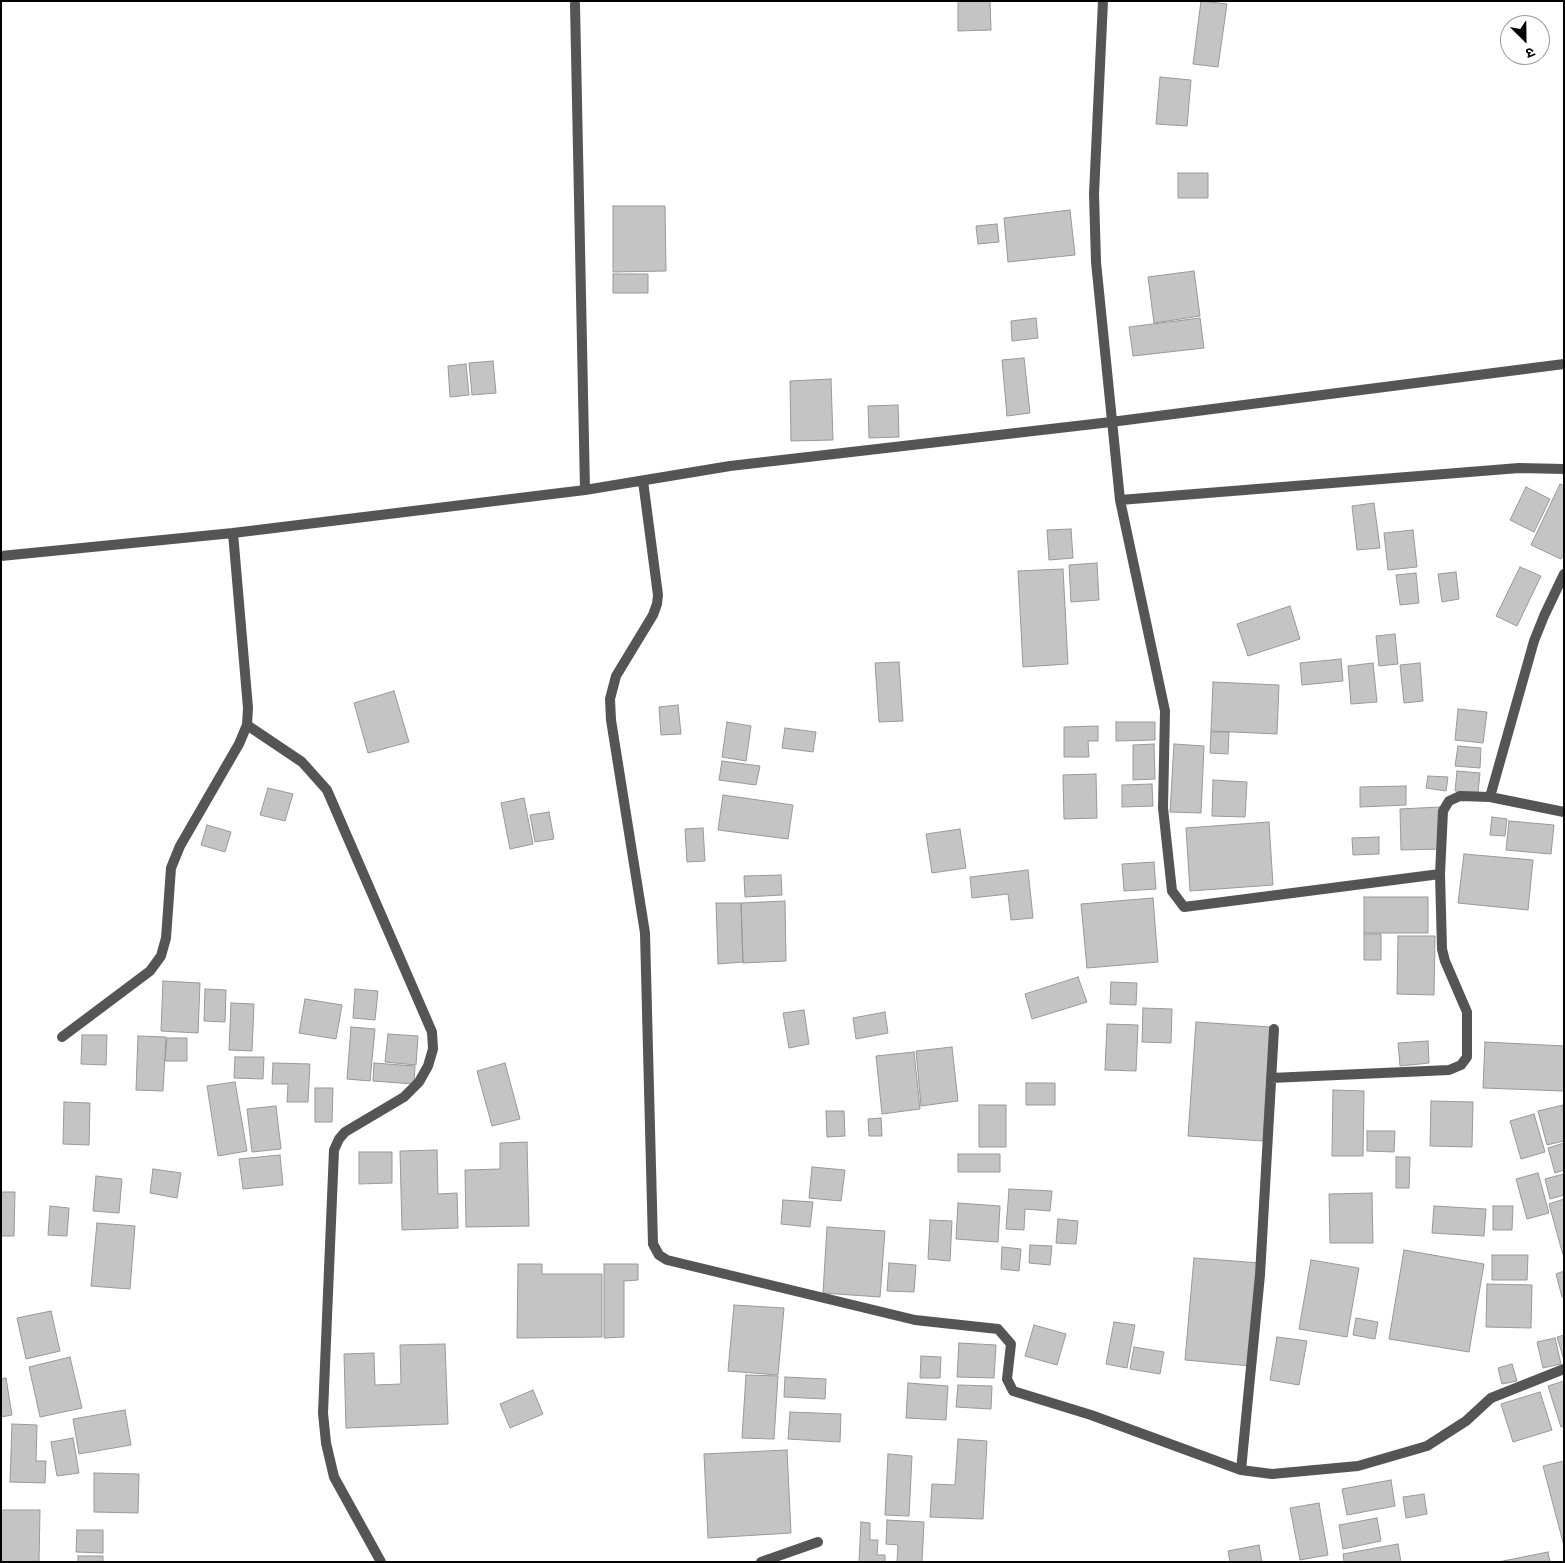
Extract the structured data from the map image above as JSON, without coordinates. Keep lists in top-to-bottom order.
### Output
{
  "north": "bottom right"
}
